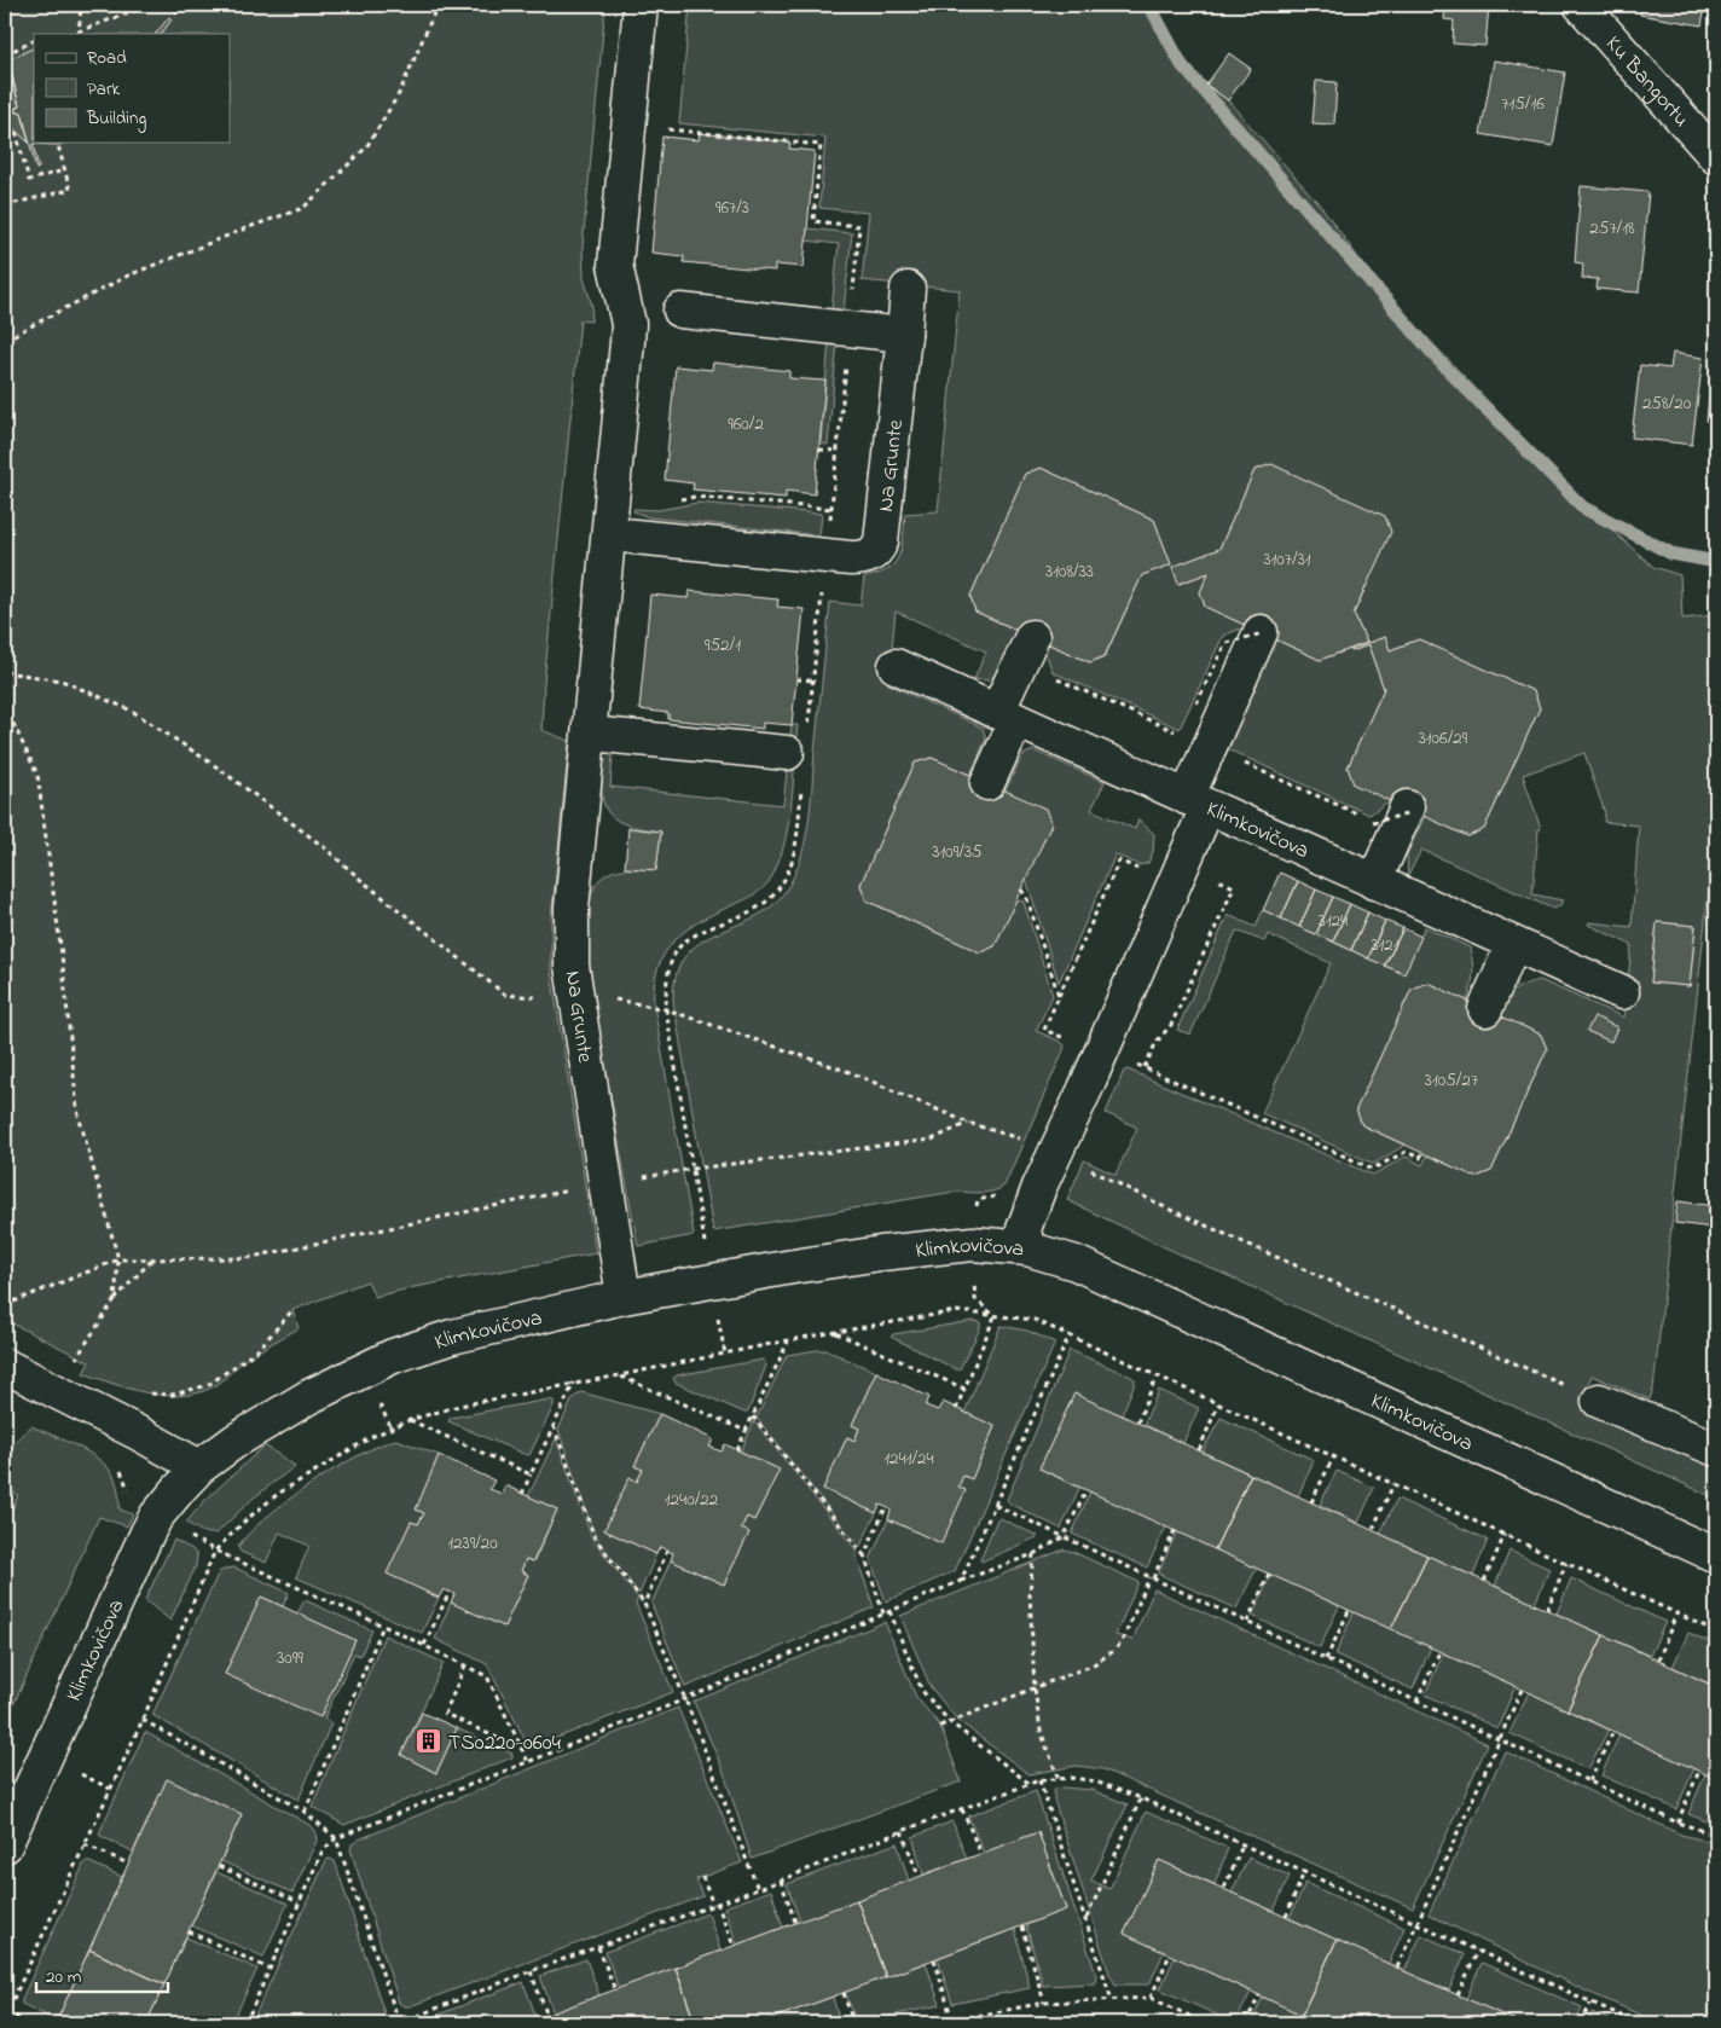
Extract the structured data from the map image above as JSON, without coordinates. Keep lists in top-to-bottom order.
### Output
{
  "streets": {
    "street": ["Ku Bangortu", "Na Grunte", "Klimkovičova"]
  },
  "crossings": [
    ["Na Grunte", "Klimkovičova"]
  ],
  "places": {
    "building": ["TS0220-0604"]
  },
  "house_numbers": [
    "715/16",
    "967/3",
    "257/18",
    "258/20",
    "960/2",
    "3107/31",
    "3108/33",
    "952/1",
    "3106/29",
    "3109/35",
    "3124",
    "3121",
    "3105/27",
    "1241/24",
    "1240/22",
    "1239/20",
    "3099"
  ],
  "legend": ["Road", "Park", "Building"],
  "scale_bar": "20 m"
}
